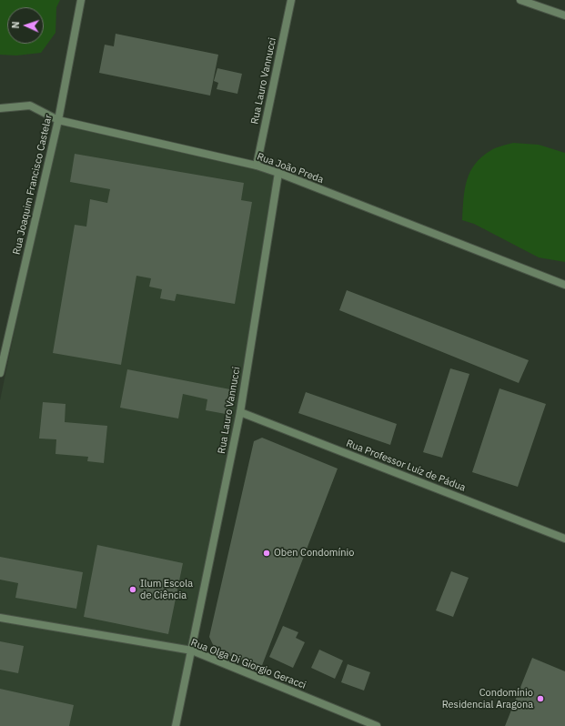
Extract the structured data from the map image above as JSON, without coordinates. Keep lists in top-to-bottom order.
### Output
{
  "streets": {
    "street": [
      "Rua Lauro Vannucci",
      "Rua João Preda",
      "Rua Joaquim Francisco Castelar",
      "Rua Professor Luíz de Pádua",
      "Rua Olga Di Giorgio Geracci"
    ]
  },
  "crossings": [
    ["Rua Lauro Vannucci", "Rua João Preda"],
    ["Rua Lauro Vannucci", "Rua Professor Luíz de Pádua"],
    ["Rua Lauro Vannucci", "Rua Olga Di Giorgio Geracci"],
    ["Rua João Preda", "Rua Joaquim Francisco Castelar"]
  ],
  "places": ["Oben Condomínio", "Ilum Escola de Ciência", "Condomínio Residencial Aragona"],
  "north": "left"
}
